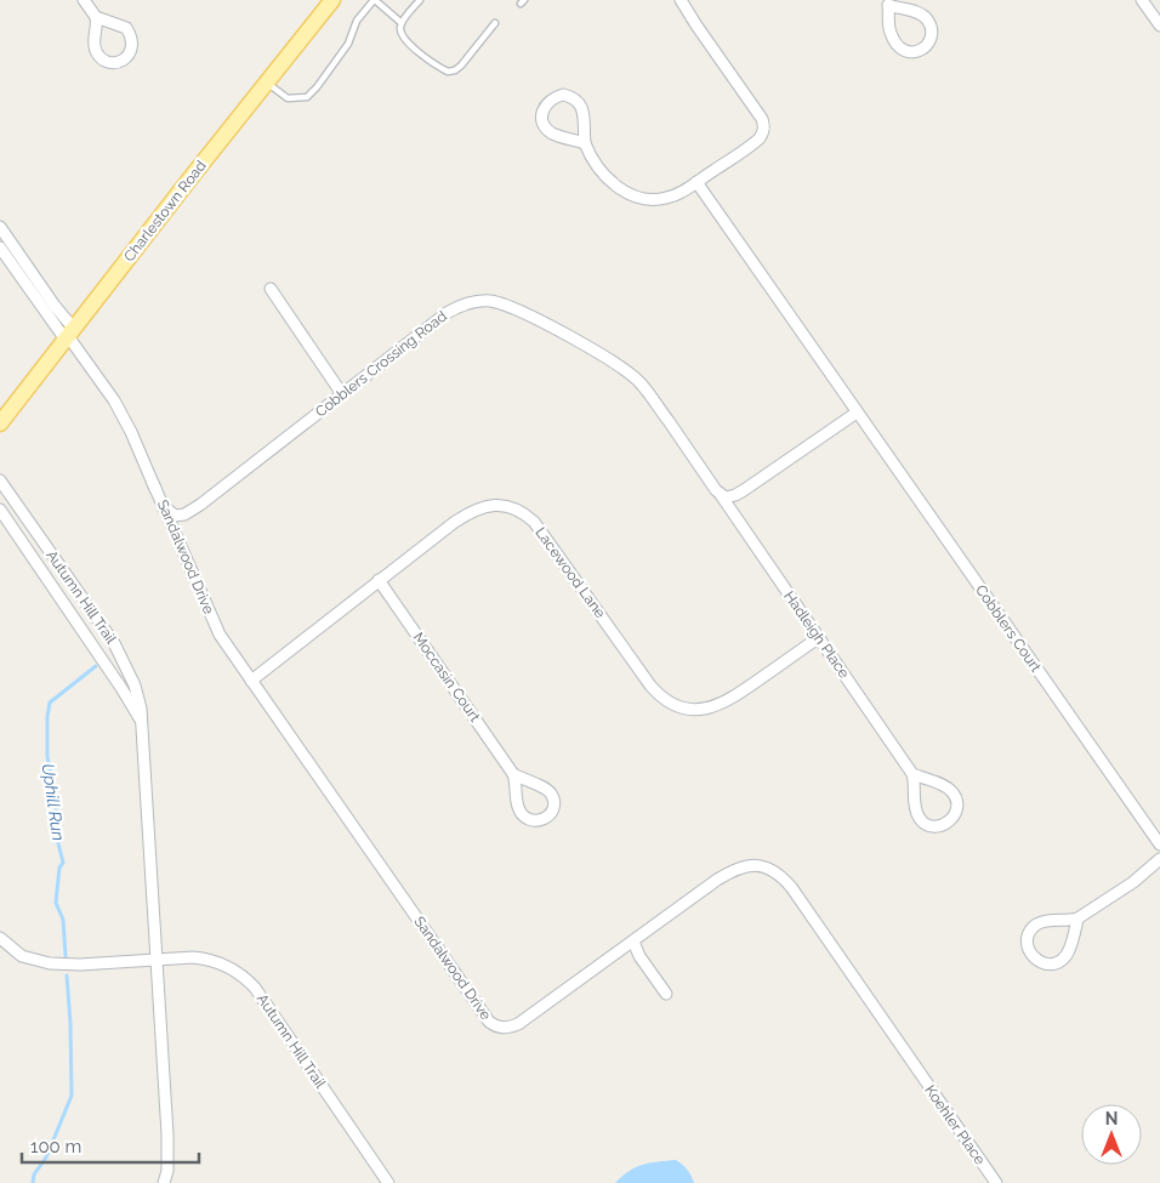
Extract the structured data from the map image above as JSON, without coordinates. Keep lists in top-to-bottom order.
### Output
{
  "streets": {
    "main road": ["Charlestown Road"],
    "street": [
      "Cobblers Crossing Road",
      "Sandalwood Drive",
      "Lacewood Lane",
      "Autumn Hill Trail",
      "Cobblers Court",
      "Hadleigh Place",
      "Moccasin Court",
      "Koehler Place"
    ]
  },
  "crossings": [
    ["Charlestown Road", "Cobblers Crossing Road"],
    ["Cobblers Crossing Road", "Sandalwood Drive"],
    ["Cobblers Crossing Road", "Hadleigh Place"],
    ["Sandalwood Drive", "Lacewood Lane"],
    ["Sandalwood Drive", "Koehler Place"],
    ["Lacewood Lane", "Hadleigh Place"],
    ["Lacewood Lane", "Moccasin Court"]
  ],
  "water": ["Uphill Run"],
  "scale_bar": "100 m",
  "north": "top"
}
